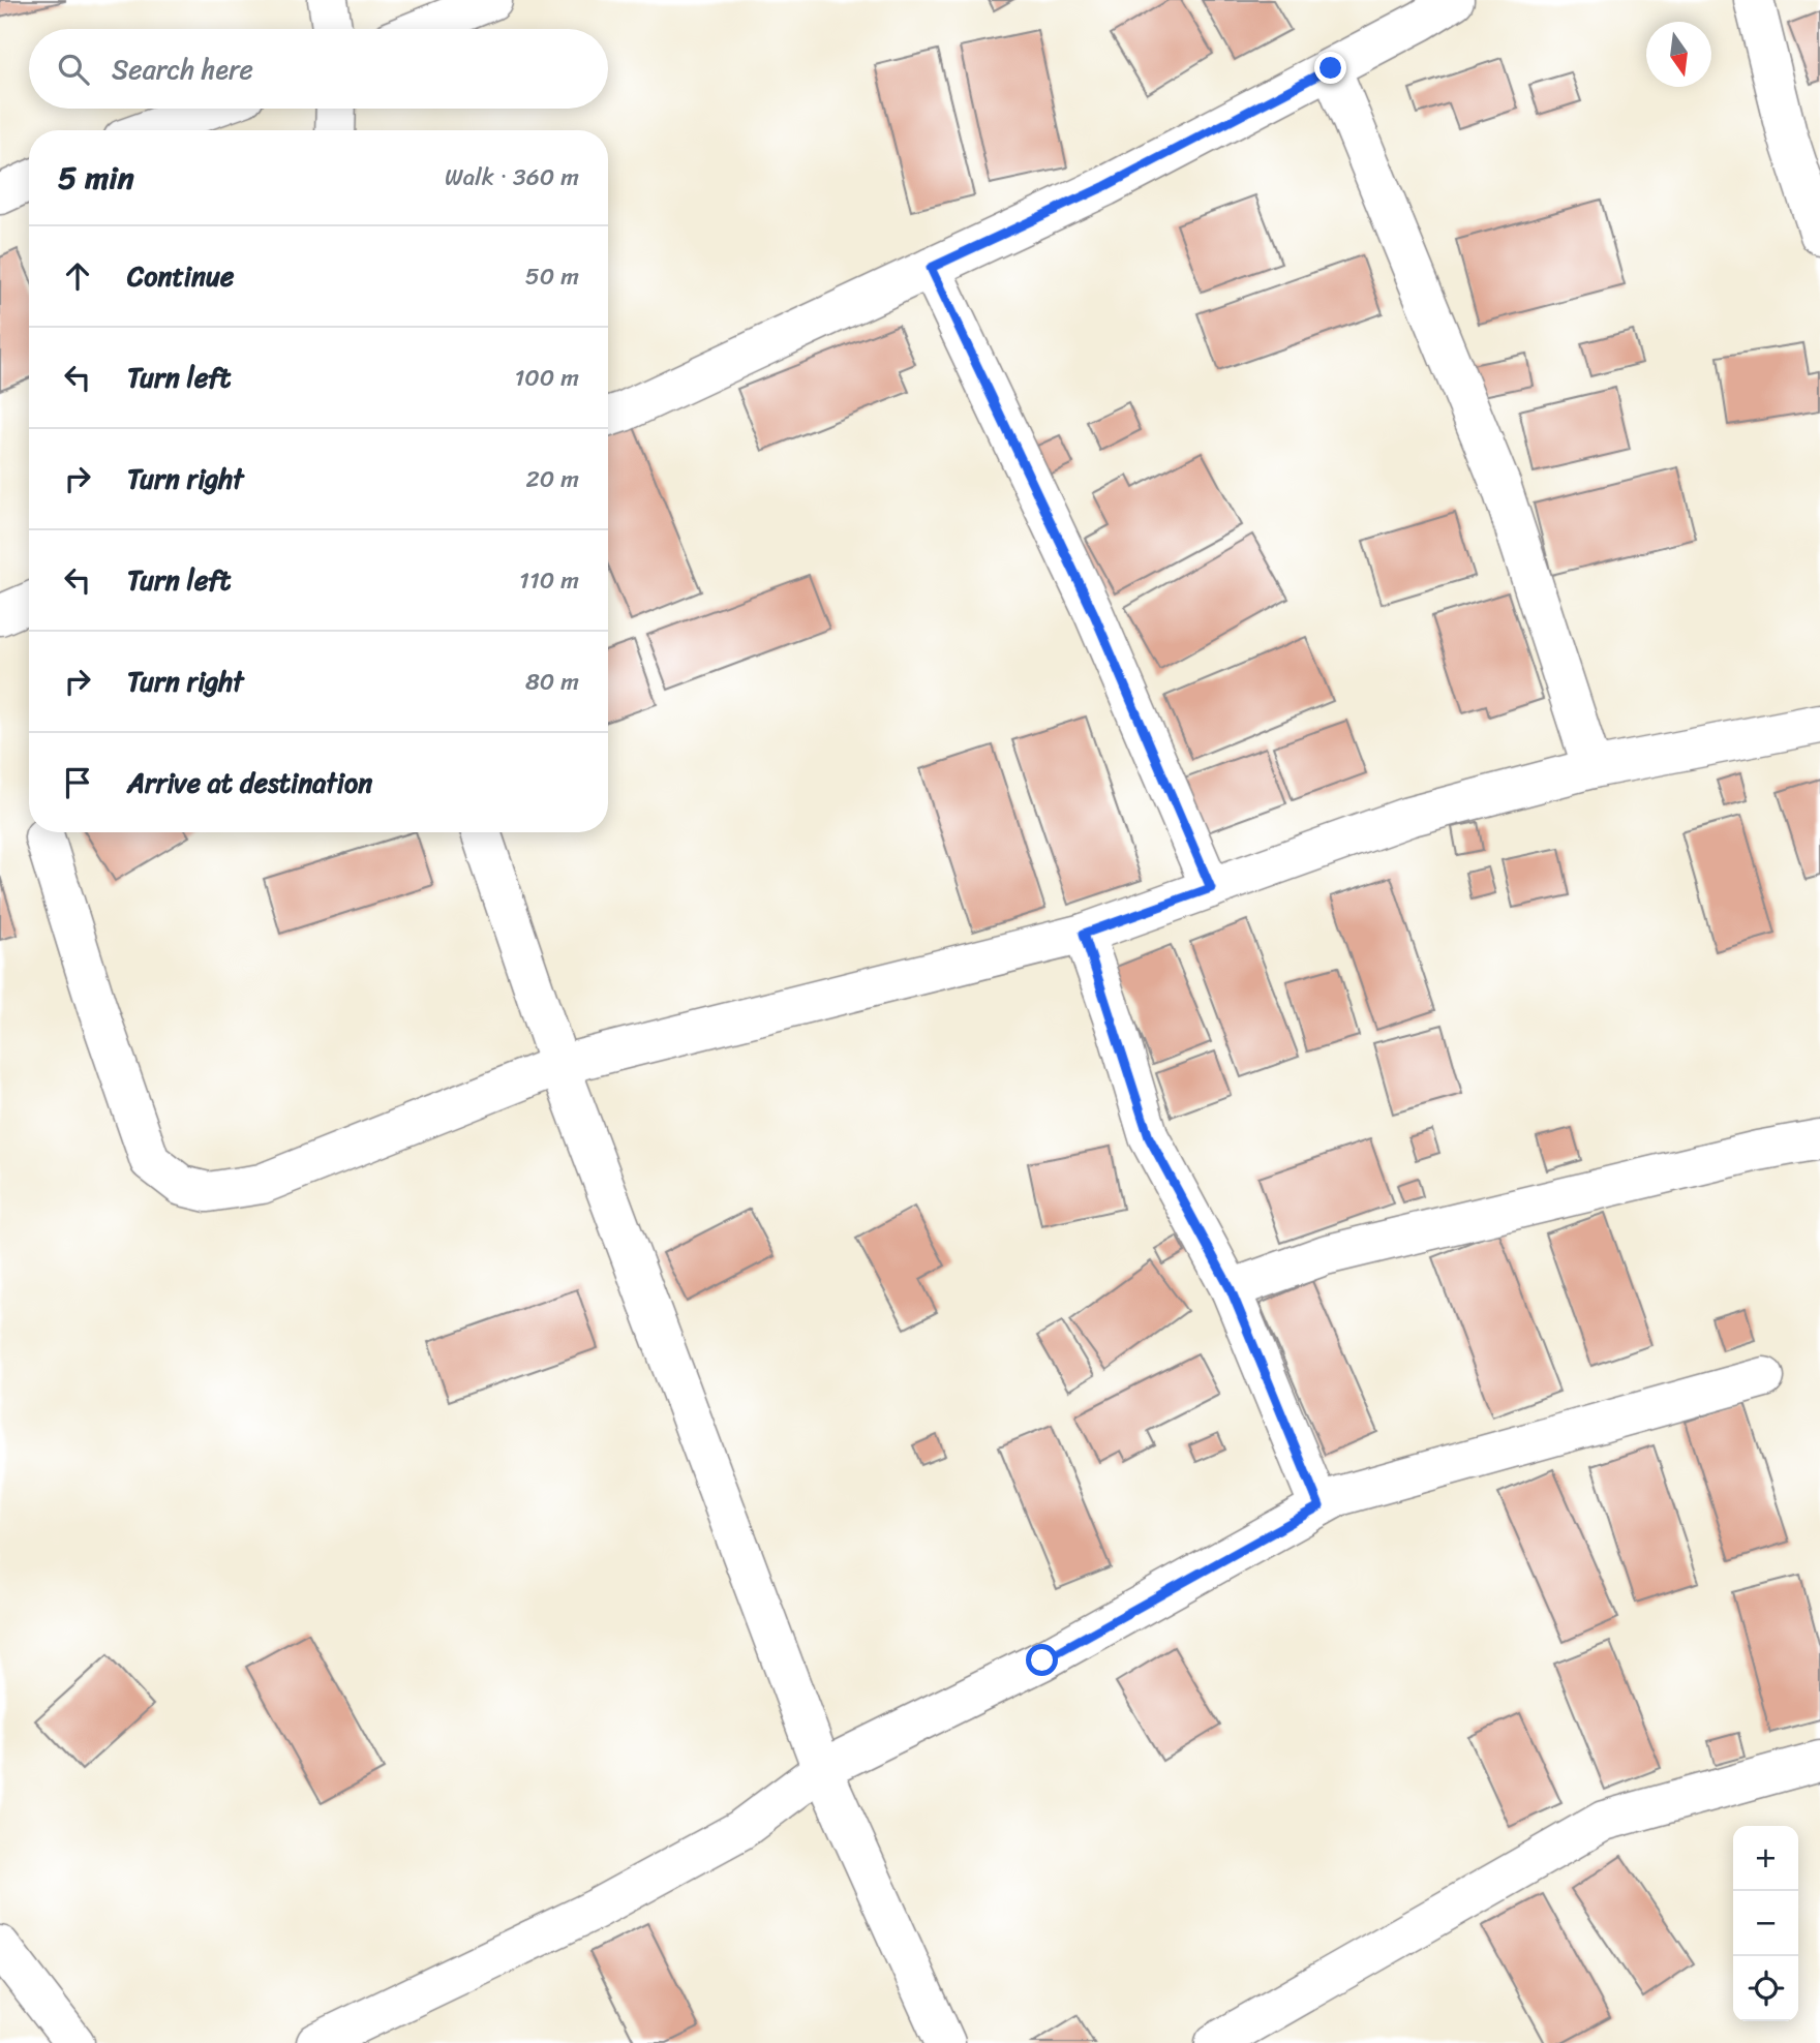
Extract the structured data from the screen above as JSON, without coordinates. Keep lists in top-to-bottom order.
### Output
{
  "north": "bottom",
  "page": {
    "search": "Search here",
    "heading": ["5 min", "Walk · 360 m"],
    "list": [
      ["Continue", "50 m"],
      ["Turn left", "100 m"],
      ["Turn right", "20 m"],
      ["Turn left", "110 m"],
      ["Turn right", "80 m"],
      "Arrive at destination"
    ],
    "map_buttons": ["+", "−"]
  }
}
